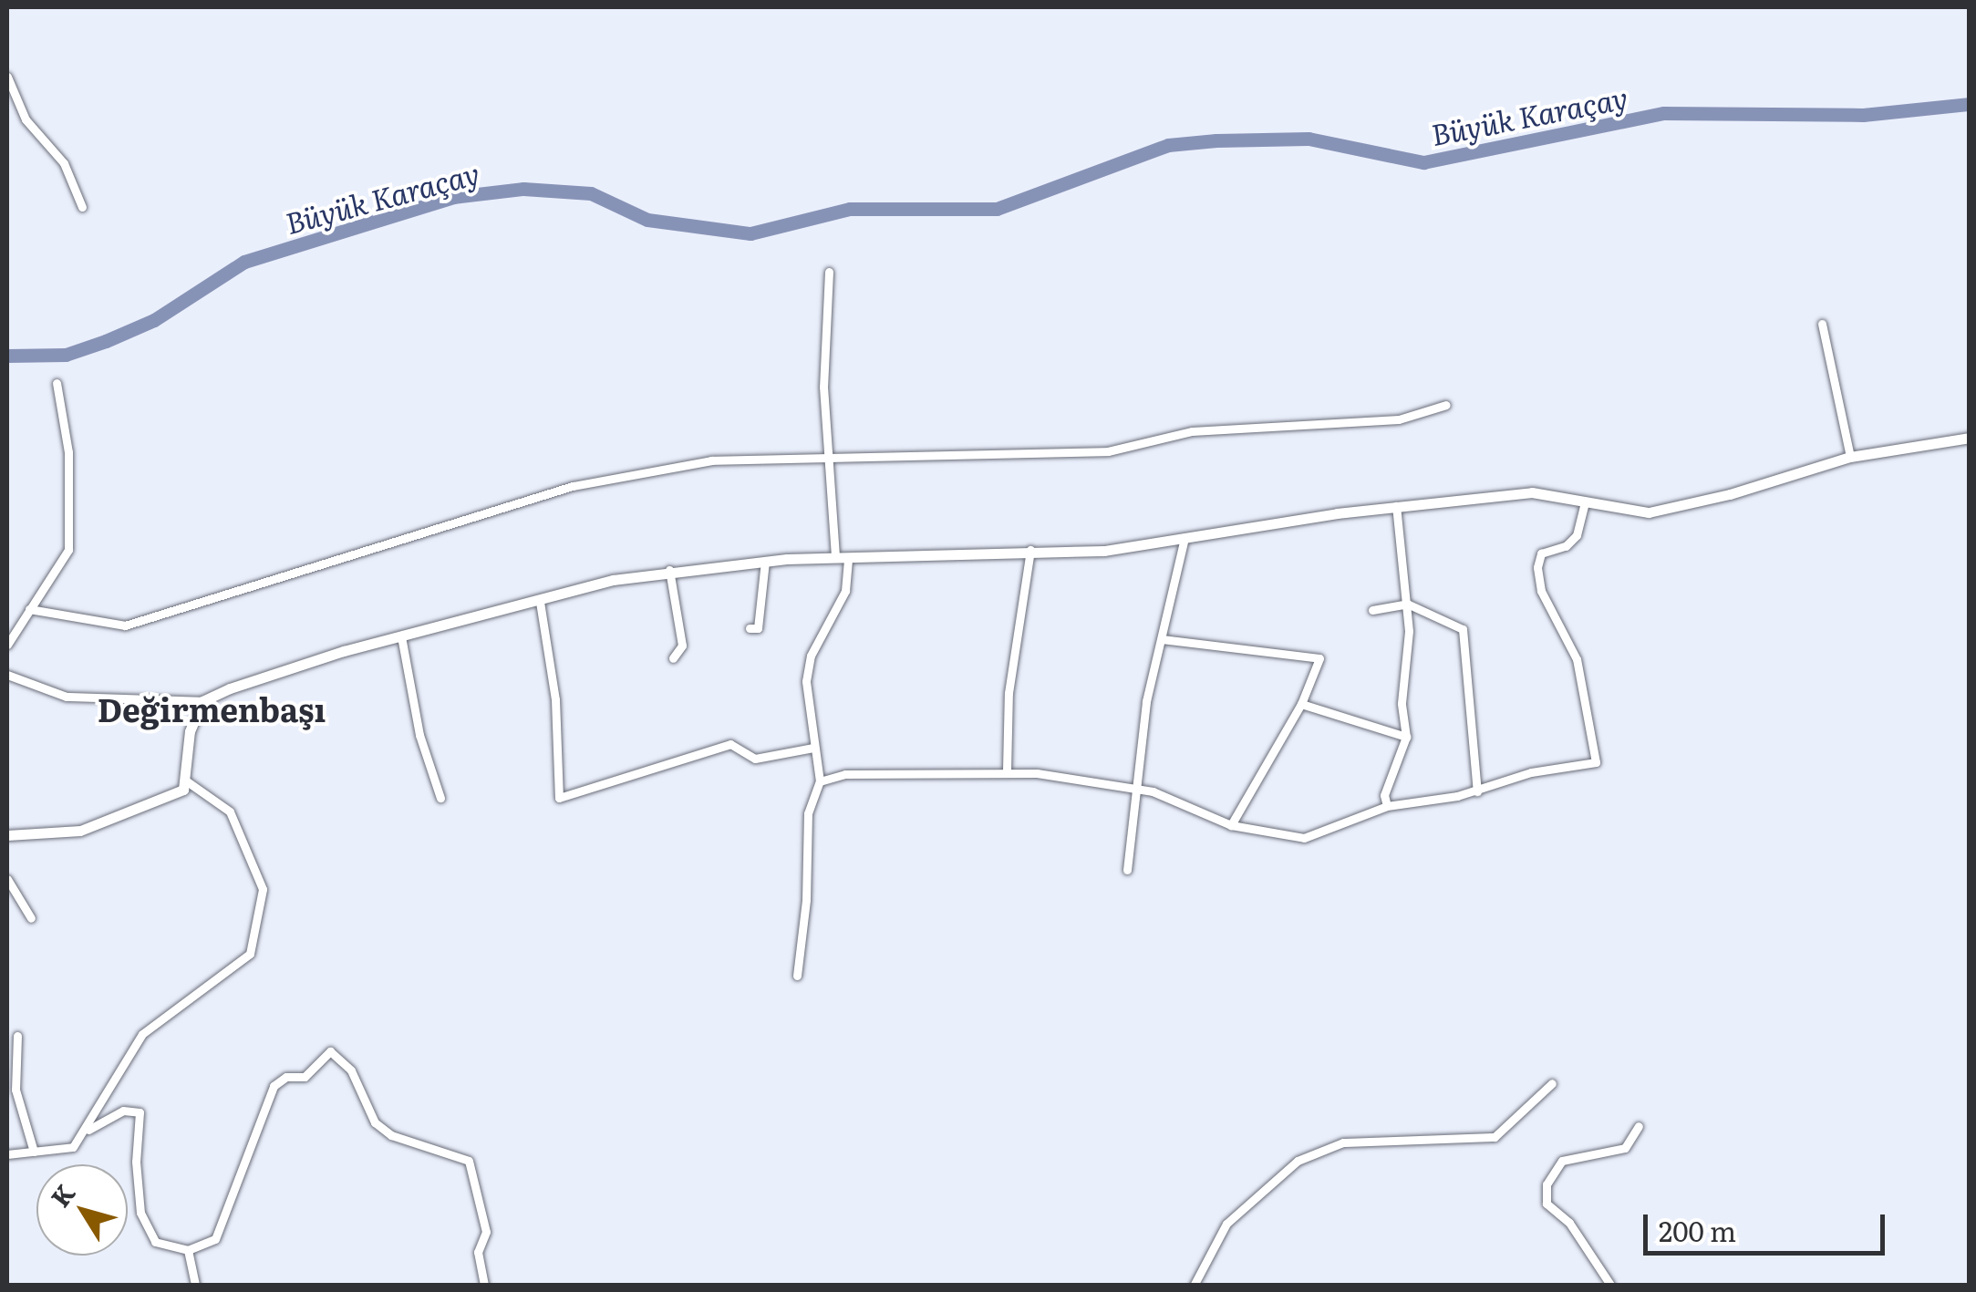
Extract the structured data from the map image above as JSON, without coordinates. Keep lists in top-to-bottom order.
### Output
{
  "districts": ["Değirmenbaşı"],
  "water": ["Büyük Karaçay"],
  "scale_bar": "200 m",
  "north": "top left"
}
